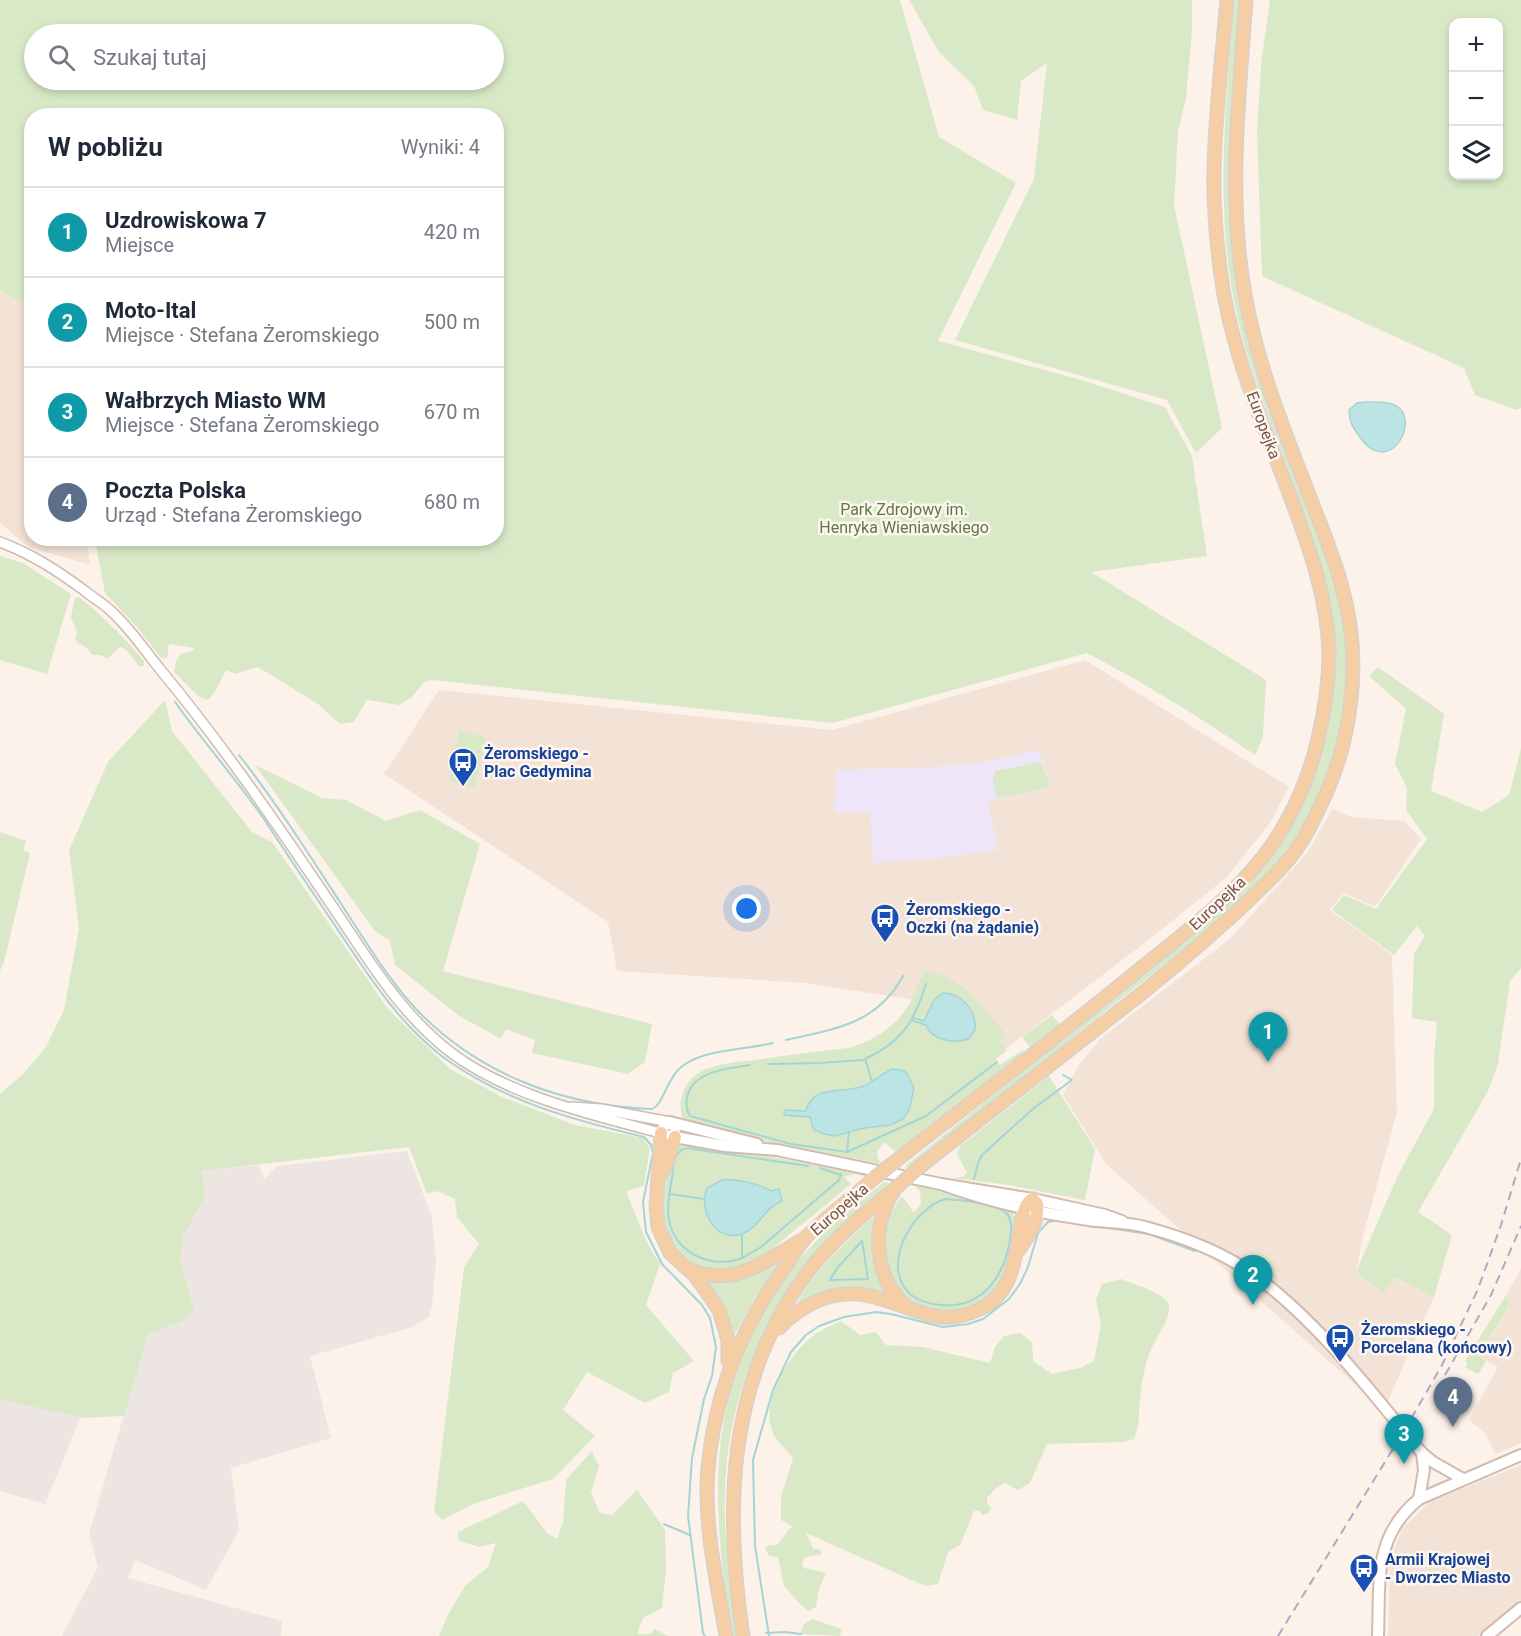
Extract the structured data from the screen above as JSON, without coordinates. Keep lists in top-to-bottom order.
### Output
{
  "streets": {
    "main road": ["Europejka"]
  },
  "parks": ["Park Zdrojowy im. Henryka Wieniawskiego"],
  "places": {
    "bus stop": [
      "Żeromskiego - Plac Gedymina",
      "Żeromskiego - Oczki (na żądanie)",
      "Żeromskiego - Porcelana (końcowy)",
      "Armii Krajowej - Dworzec Miasto"
    ]
  },
  "page": {
    "map_buttons": ["+", "−"],
    "search": "Szukaj tutaj",
    "heading": ["W pobliżu", "Wyniki: 4"],
    "list": [
      {
        "mark": "1",
        "name": "Uzdrowiskowa 7",
        "note": "Miejsce",
        "value": "420 m"
      },
      {
        "mark": "2",
        "name": "Moto-Ital",
        "note": "Miejsce · Stefana Żeromskiego",
        "value": "500 m"
      },
      {
        "mark": "3",
        "name": "Wałbrzych Miasto WM",
        "note": "Miejsce · Stefana Żeromskiego",
        "value": "670 m"
      },
      {
        "mark": "4",
        "name": "Poczta Polska",
        "note": "Urząd · Stefana Żeromskiego",
        "value": "680 m"
      }
    ],
    "pins": [
      "1",
      "2",
      "4",
      "3"
    ]
  }
}
